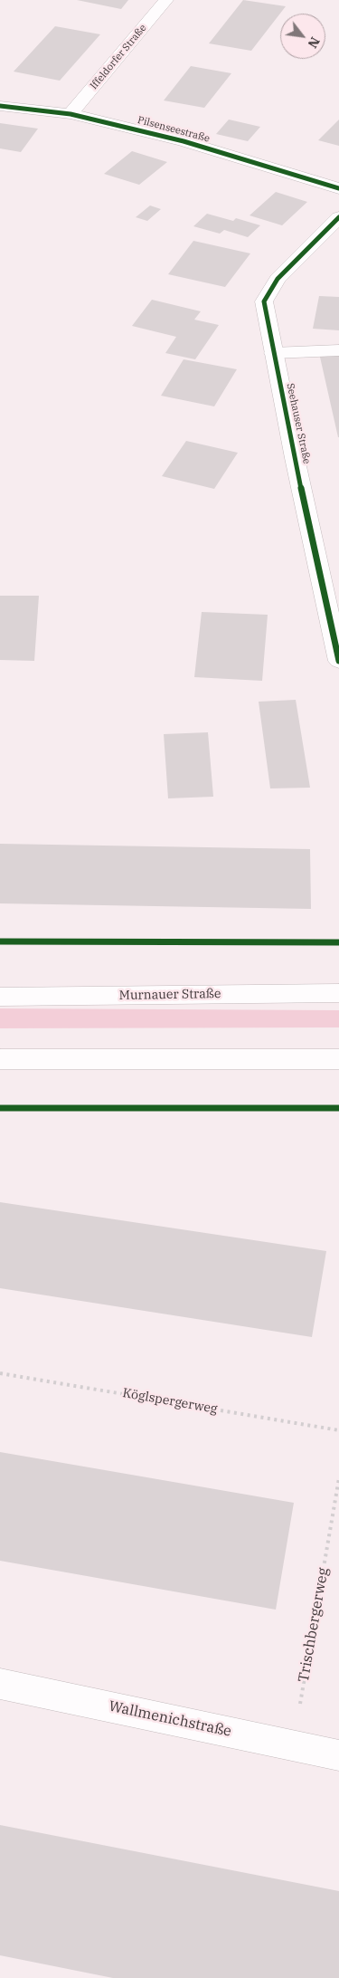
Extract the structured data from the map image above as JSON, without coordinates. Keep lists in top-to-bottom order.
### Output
{
  "streets": {
    "street": [
      "Iffeldorfer Straße",
      "Pilsenseestraße",
      "Seehauser Straße",
      "Murnauer Straße",
      "Wallmenichstraße"
    ],
    "path": ["Köglspergerweg", "Trischbergerweg"]
  },
  "crossings": [
    ["Iffeldorfer Straße", "Pilsenseestraße"],
    ["Trischbergerweg", "Wallmenichstraße"]
  ],
  "north": "bottom right"
}
